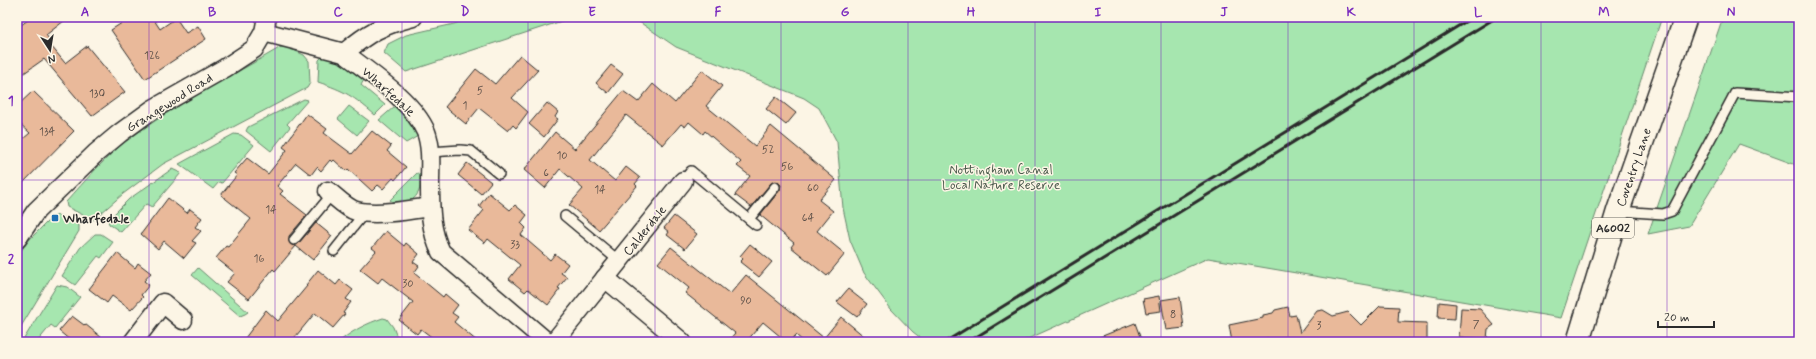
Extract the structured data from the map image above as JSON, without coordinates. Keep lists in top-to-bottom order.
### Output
{
  "streets": {
    "main road": ["Coventry Lane", "A6002"],
    "street": ["Wharfedale", "Grangewood Road", "Calderdale"]
  },
  "parks": ["Nottingham Canal Local Nature Reserve"],
  "places": {
    "transit": ["Wharfedale"]
  },
  "house_numbers": [
    "126",
    "5",
    "130",
    "1",
    "134",
    "52",
    "10",
    "56",
    "6",
    "60",
    "14",
    "14",
    "64",
    "33",
    "16",
    "30",
    "90",
    "8",
    "7",
    "3"
  ],
  "scale_bar": "20 m",
  "north": "bottom",
  "grid": {
    "columns": [
      "A",
      "B",
      "C",
      "D",
      "E",
      "F",
      "G",
      "H",
      "I",
      "J",
      "K",
      "L",
      "M",
      "N"
    ],
    "rows": ["1", "2"]
  }
}
